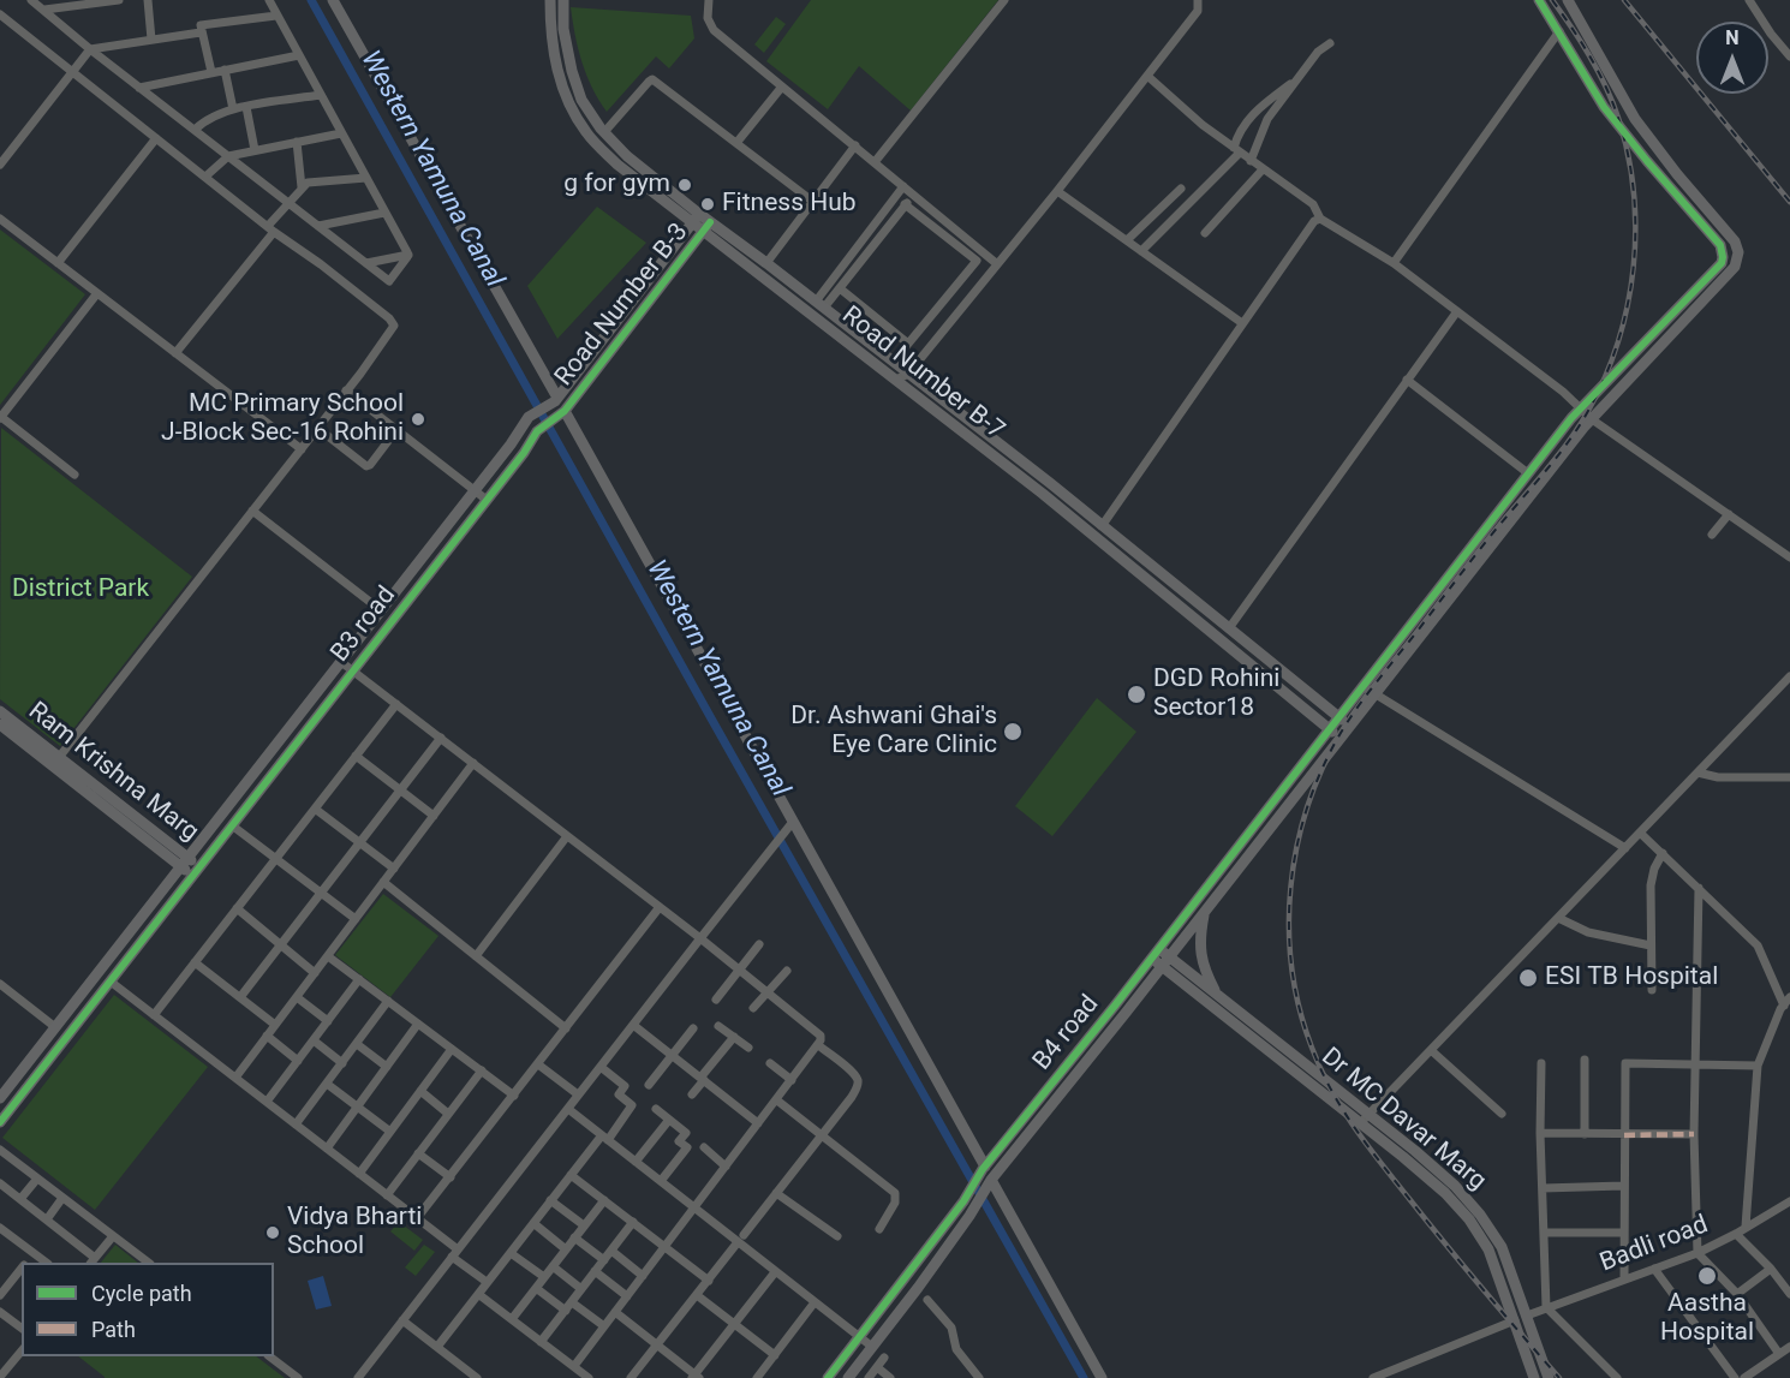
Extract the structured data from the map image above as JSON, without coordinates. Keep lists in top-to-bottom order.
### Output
{
  "streets": {
    "street": [
      "Road Number B-3",
      "Road Number B-7",
      "B3 road",
      "Ram Krishna Marg",
      "B4 road",
      "Dr MC Davar Marg",
      "Badli road"
    ]
  },
  "crossings": [
    ["Road Number B-3", "Road Number B-7"],
    ["Road Number B-3", "B3 road"],
    ["Road Number B-7", "B4 road"],
    ["B3 road", "Ram Krishna Marg"],
    ["B4 road", "Dr MC Davar Marg"],
    ["Dr MC Davar Marg", "Badli road"]
  ],
  "water": ["Western Yamuna Canal"],
  "parks": ["District Park"],
  "places": [
    "g for gym",
    "Fitness Hub",
    "MC Primary School J-Block Sec-16 Rohini",
    "DGD Rohini Sector18",
    "Dr. Ashwani Ghai's Eye Care Clinic",
    "ESI TB Hospital",
    "Vidya Bharti School",
    "Aastha Hospital"
  ],
  "legend": ["Cycle path", "Path"],
  "north": "top"
}
